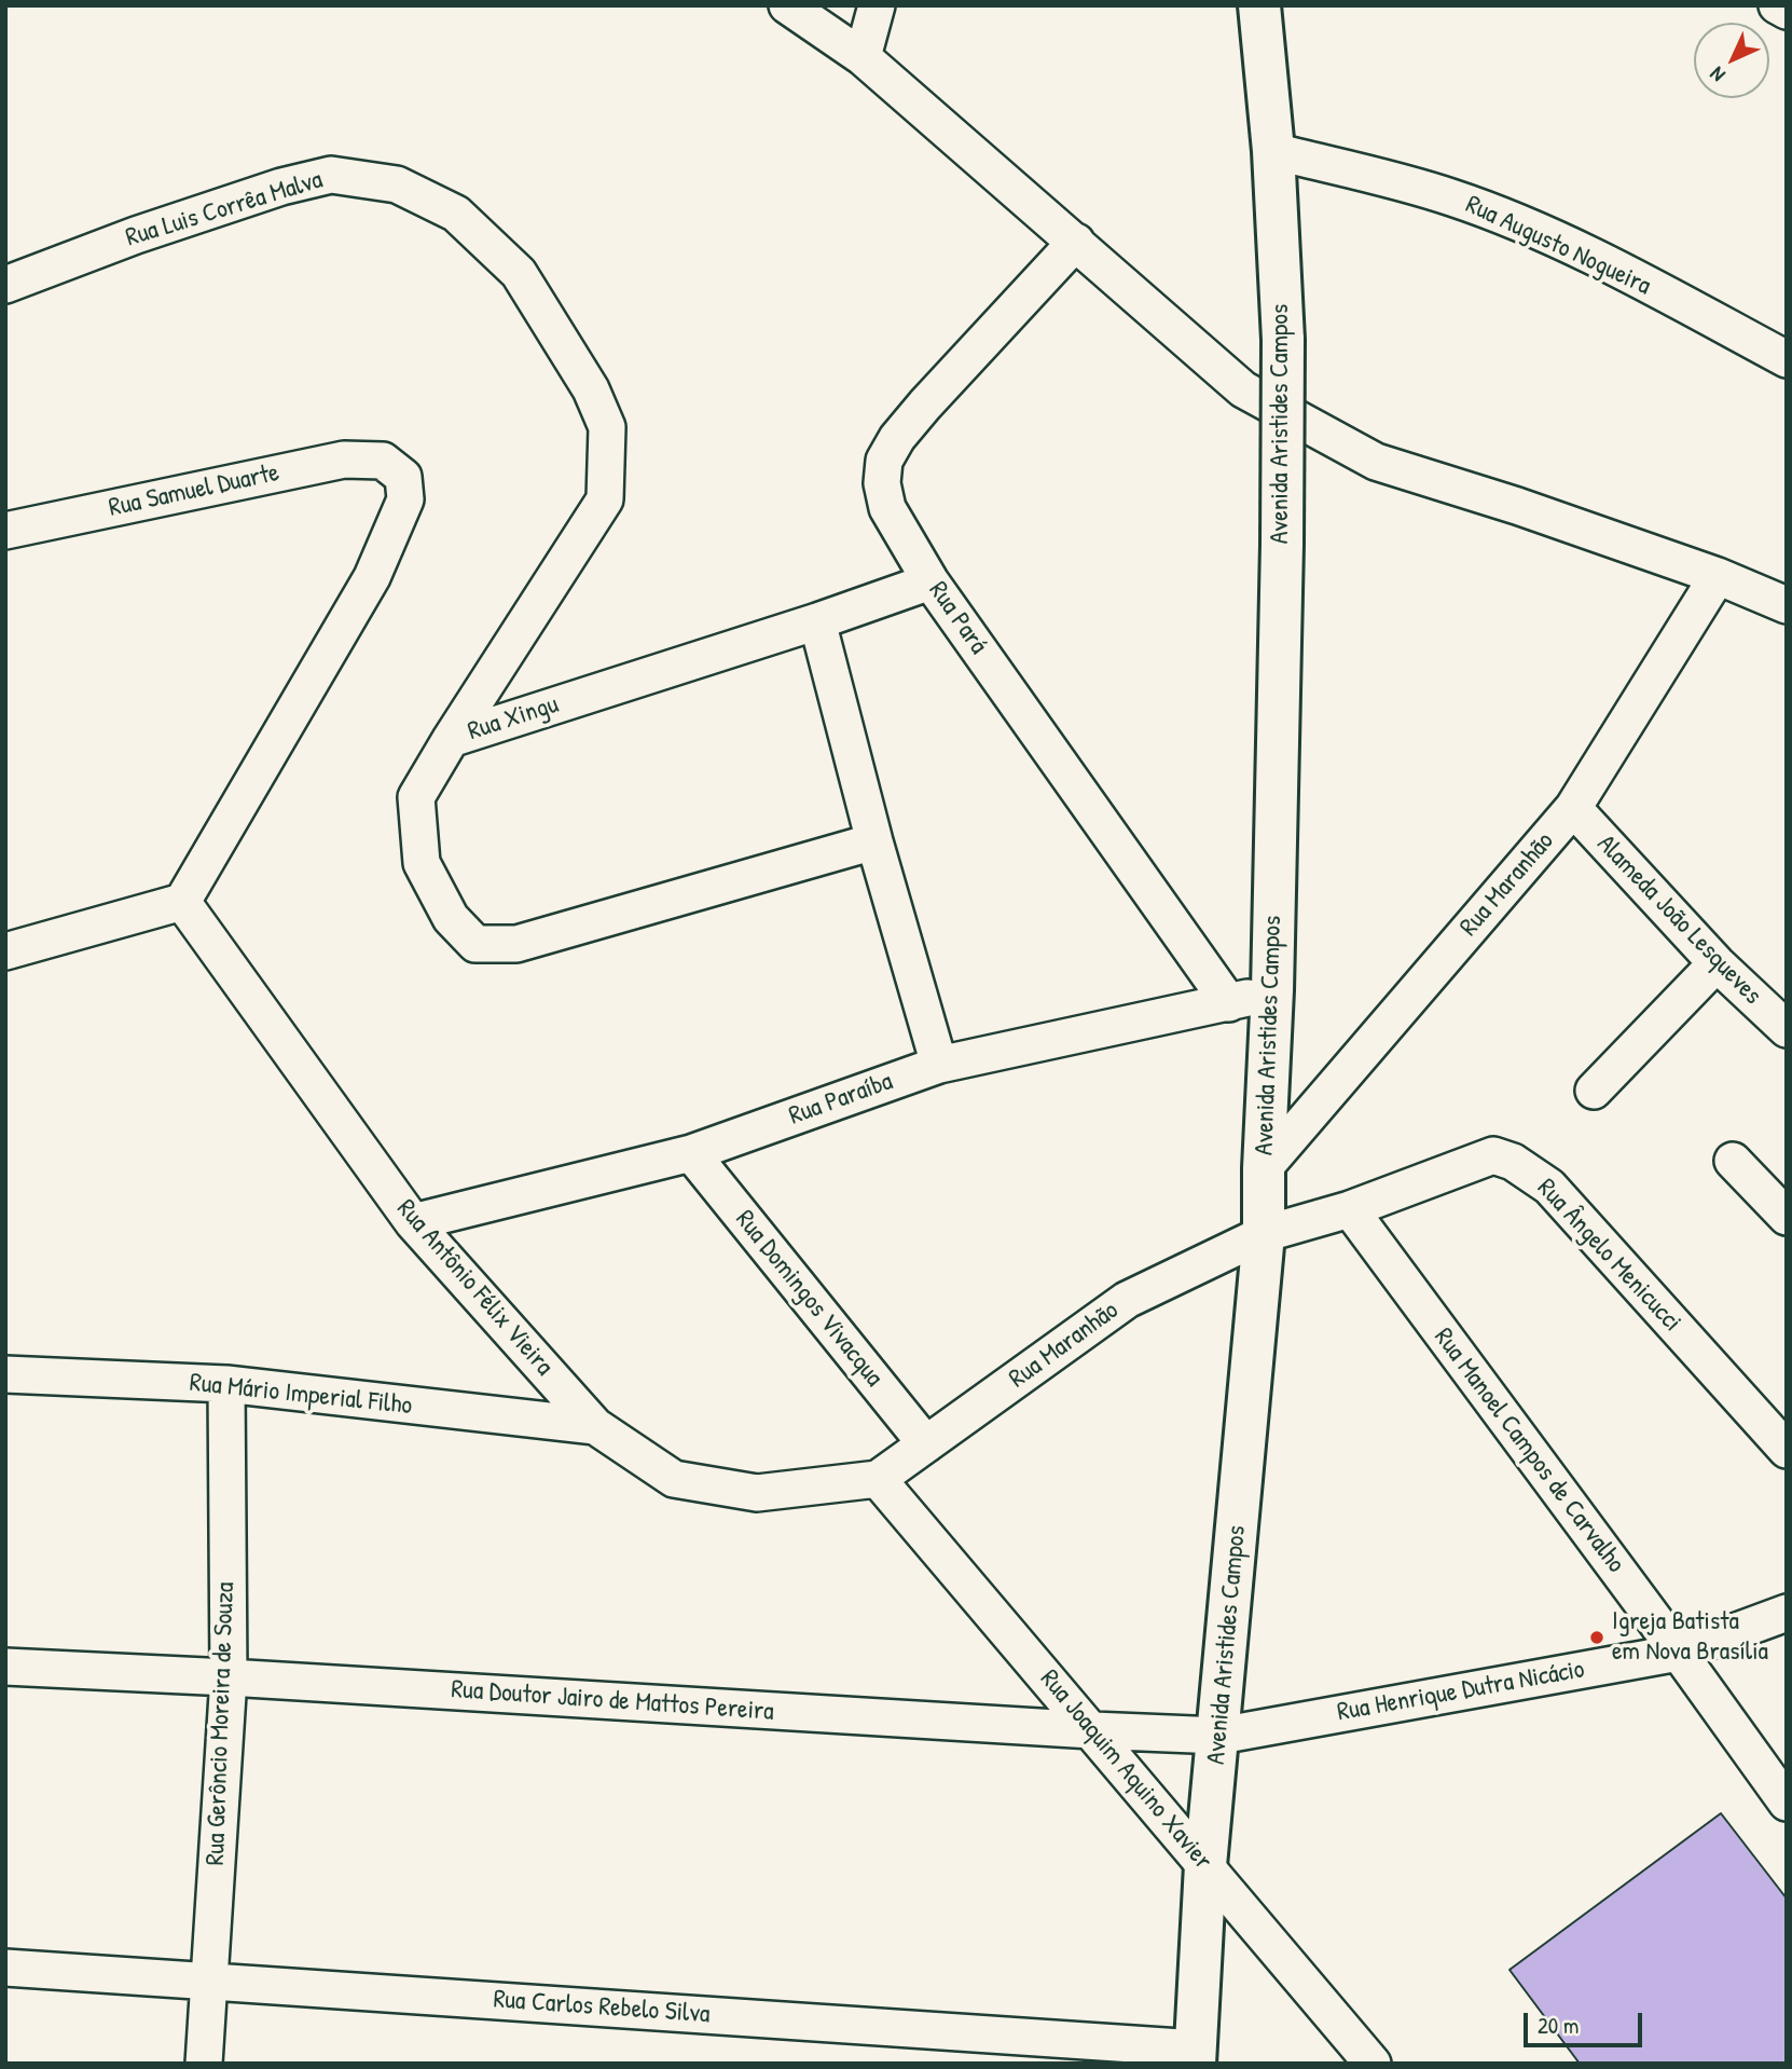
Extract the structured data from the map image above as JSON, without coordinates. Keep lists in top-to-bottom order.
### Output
{
  "streets": {
    "highway": ["Avenida Aristides Campos"],
    "street": [
      "Rua Luis Corrêa Malva",
      "Rua Augusto Nogueira",
      "Rua Samuel Duarte",
      "Rua Pará",
      "Rua Xingu",
      "Rua Maranhão",
      "Alameda João Lesqueves",
      "Rua Paraíba",
      "Rua Ângelo Menicucci",
      "Rua Antônio Félix Vieira",
      "Rua Domingos Vivacqua",
      "Rua Mário Imperial Filho",
      "Rua Manoel Campos de Carvalho",
      "Rua Henrique Dutra Nicácio",
      "Rua Doutor Jairo de Mattos Pereira",
      "Rua Gerôncio Moreira de Souza",
      "Rua Joaquim Aquino Xavier",
      "Rua Carlos Rebelo Silva"
    ]
  },
  "crossings": [
    ["Rua Luis Corrêa Malva", "Rua Xingu"],
    ["Rua Augusto Nogueira", "Avenida Aristides Campos"],
    ["Avenida Aristides Campos", "Rua Maranhão"],
    ["Avenida Aristides Campos", "Rua Paraíba"],
    ["Avenida Aristides Campos", "Rua Henrique Dutra Nicácio"],
    ["Avenida Aristides Campos", "Rua Doutor Jairo de Mattos Pereira"],
    ["Avenida Aristides Campos", "Rua Joaquim Aquino Xavier"],
    ["Avenida Aristides Campos", "Rua Carlos Rebelo Silva"],
    ["Rua Samuel Duarte", "Rua Antônio Félix Vieira"],
    ["Rua Pará", "Rua Xingu"],
    ["Rua Pará", "Rua Paraíba"],
    ["Rua Maranhão", "Alameda João Lesqueves"],
    ["Rua Maranhão", "Rua Antônio Félix Vieira"],
    ["Rua Maranhão", "Rua Domingos Vivacqua"],
    ["Rua Maranhão", "Rua Joaquim Aquino Xavier"],
    ["Rua Paraíba", "Rua Antônio Félix Vieira"],
    ["Rua Paraíba", "Rua Domingos Vivacqua"],
    ["Rua Ângelo Menicucci", "Rua Manoel Campos de Carvalho"],
    ["Rua Antônio Félix Vieira", "Rua Mário Imperial Filho"],
    ["Rua Antônio Félix Vieira", "Rua Joaquim Aquino Xavier"],
    ["Rua Mário Imperial Filho", "Rua Gerôncio Moreira de Souza"],
    ["Rua Manoel Campos de Carvalho", "Rua Henrique Dutra Nicácio"],
    ["Rua Henrique Dutra Nicácio", "Rua Doutor Jairo de Mattos Pereira"],
    ["Rua Doutor Jairo de Mattos Pereira", "Rua Gerôncio Moreira de Souza"],
    ["Rua Doutor Jairo de Mattos Pereira", "Rua Joaquim Aquino Xavier"],
    ["Rua Gerôncio Moreira de Souza", "Rua Carlos Rebelo Silva"]
  ],
  "places": ["Igreja Batista em Nova Brasília"],
  "scale_bar": "20 m",
  "north": "bottom left"
}
